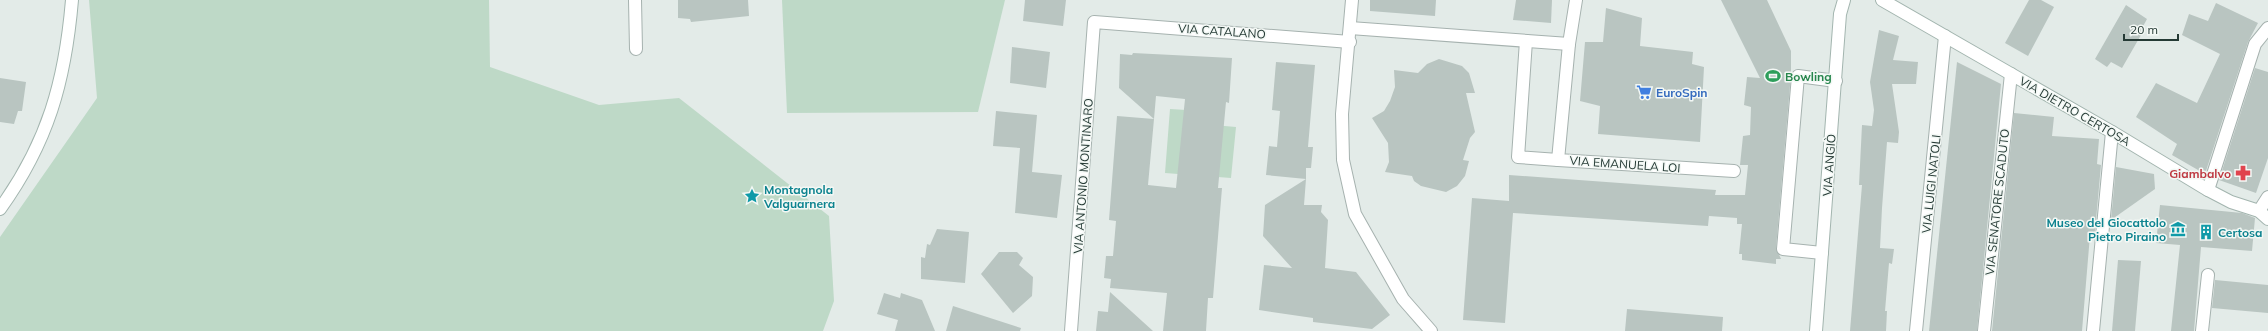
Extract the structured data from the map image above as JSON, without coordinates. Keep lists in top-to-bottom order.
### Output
{
  "streets": {
    "street": [
      "VIA CATALANO",
      "VIA DIETRO CERTOSA",
      "VIA EMANUELA LOI",
      "VIA ANGIÒ",
      "VIA ANTONIO MONTINARO",
      "VIA LUIGI NATOLI",
      "VIA SENATORE SCADUTO"
    ]
  },
  "crossings": [
    ["VIA CATALANO", "VIA ANTONIO MONTINARO"],
    ["VIA DIETRO CERTOSA", "VIA LUIGI NATOLI"],
    ["VIA DIETRO CERTOSA", "VIA SENATORE SCADUTO"]
  ],
  "places": {
    "sports": ["Bowling"],
    "supermarket": ["EuroSpin"],
    "pharmacy": ["Giambalvo"],
    "place": ["Montagnola Valguarnera"],
    "museum": ["Museo del Giocattolo Pietro Piraino"],
    "building": ["Certosa"]
  },
  "scale_bar": "20 m"
}
